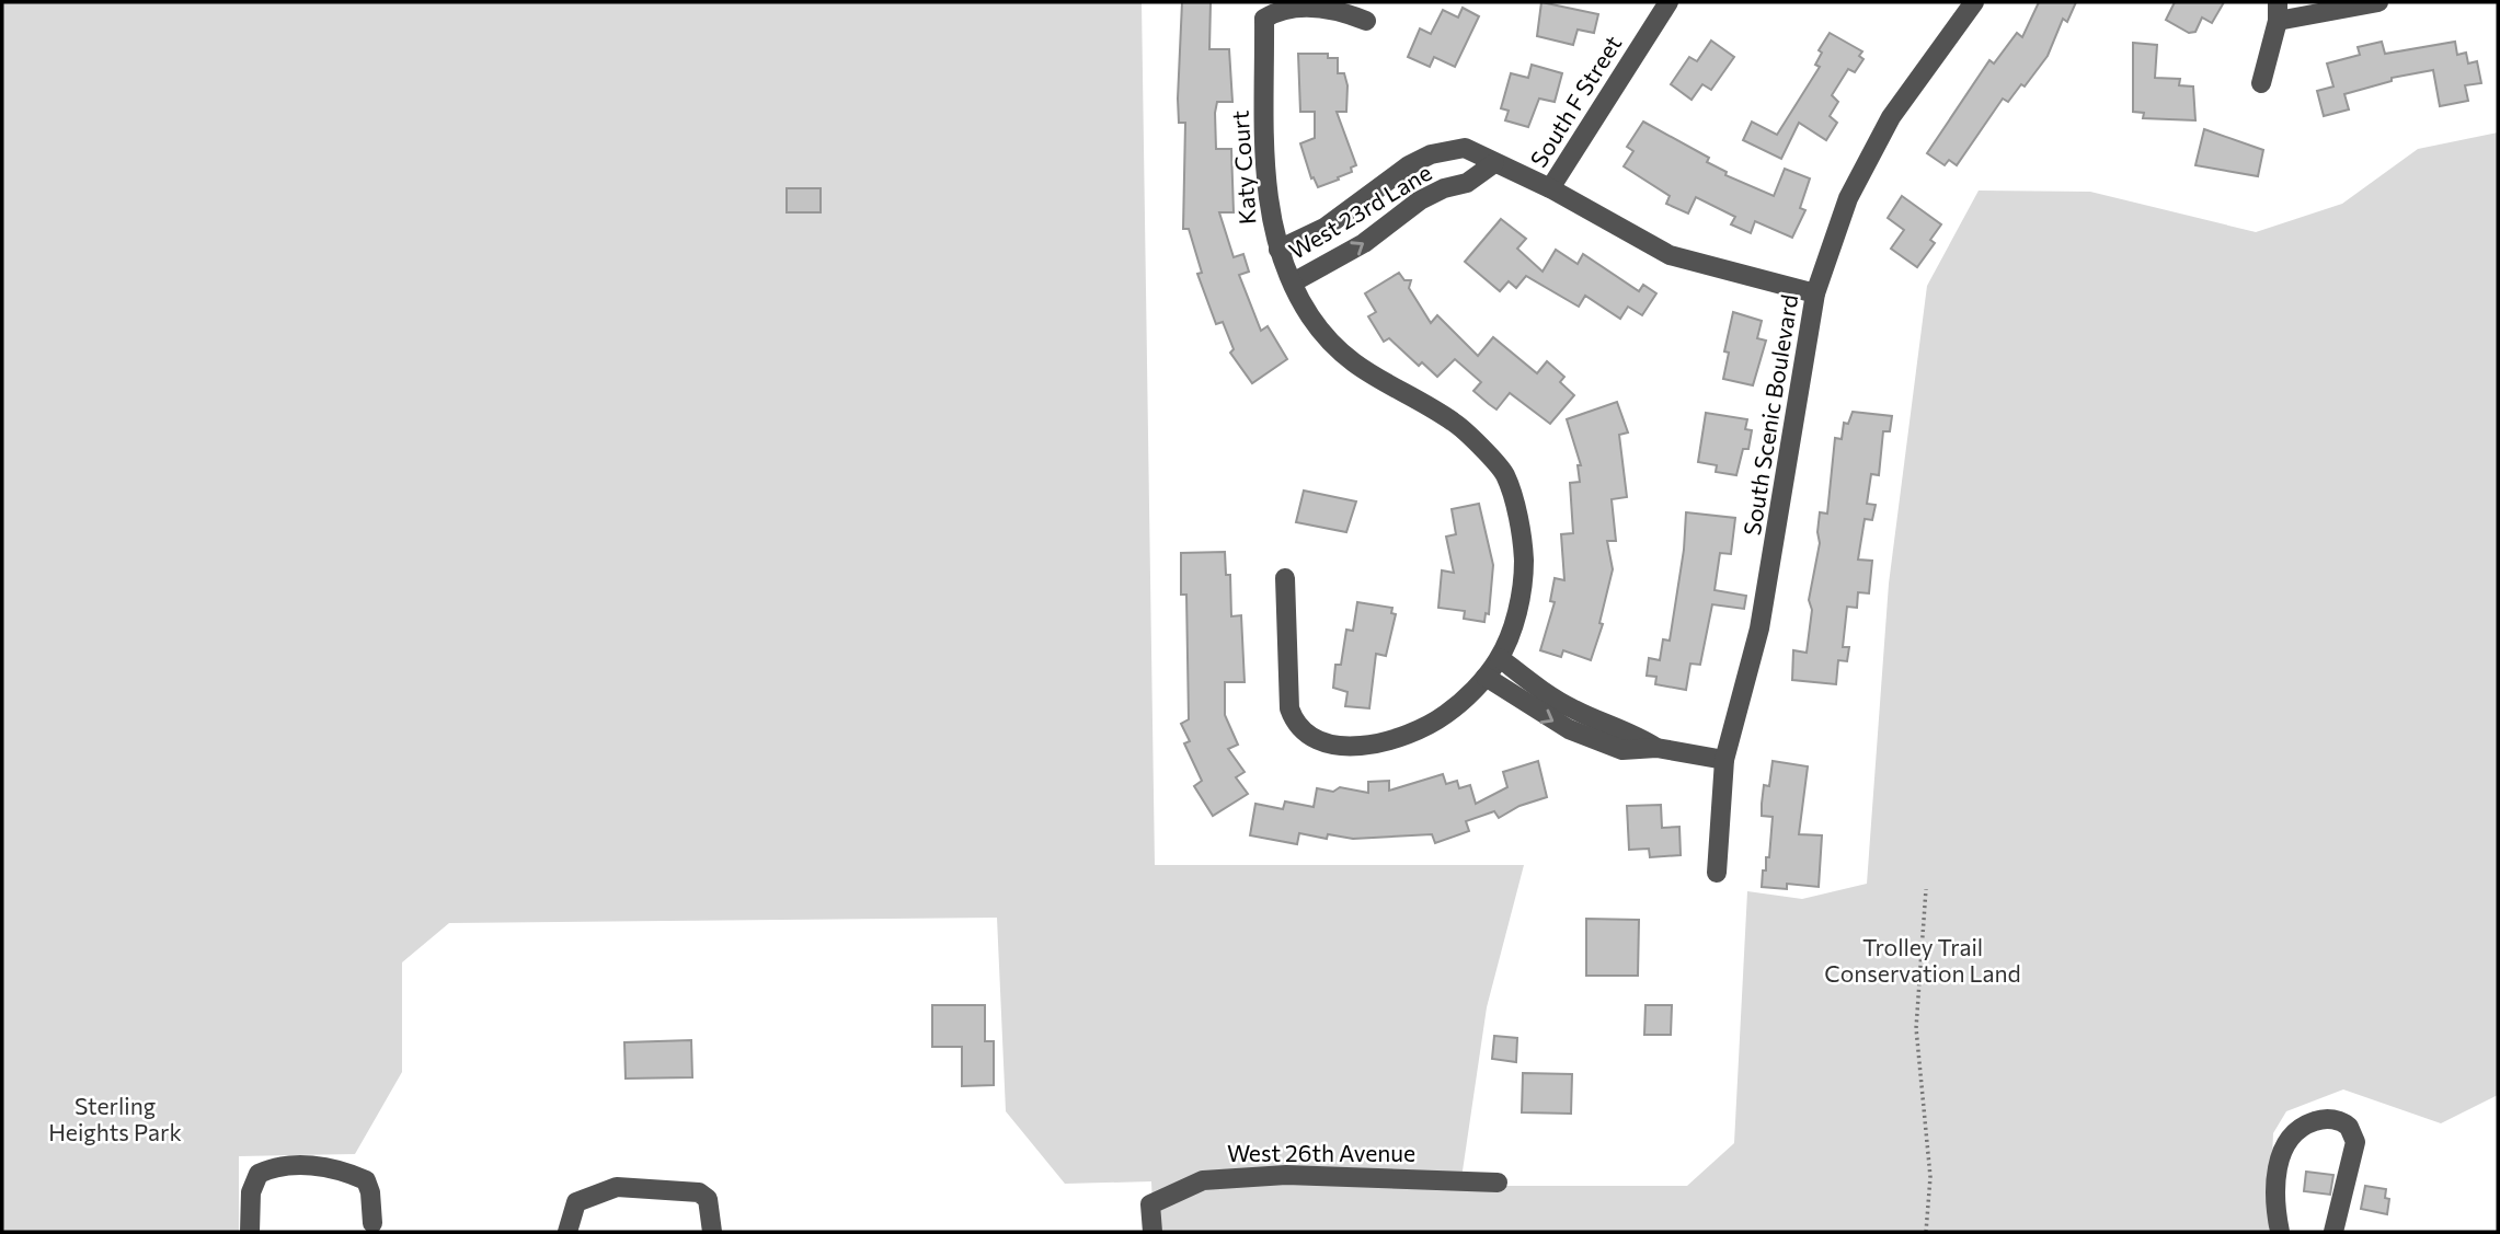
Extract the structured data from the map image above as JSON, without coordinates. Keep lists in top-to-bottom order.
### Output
{
  "streets": {
    "street": [
      "South F Street",
      "Katy Court",
      "West 23rd Lane",
      "South Scenic Boulevard",
      "West 26th Avenue"
    ]
  },
  "crossings": [
    ["South F Street", "West 23rd Lane"],
    ["Katy Court", "West 23rd Lane"],
    ["West 23rd Lane", "South Scenic Boulevard"]
  ],
  "parks": ["Trolley Trail Conservation Land", "Sterling Heights Park"]
}
